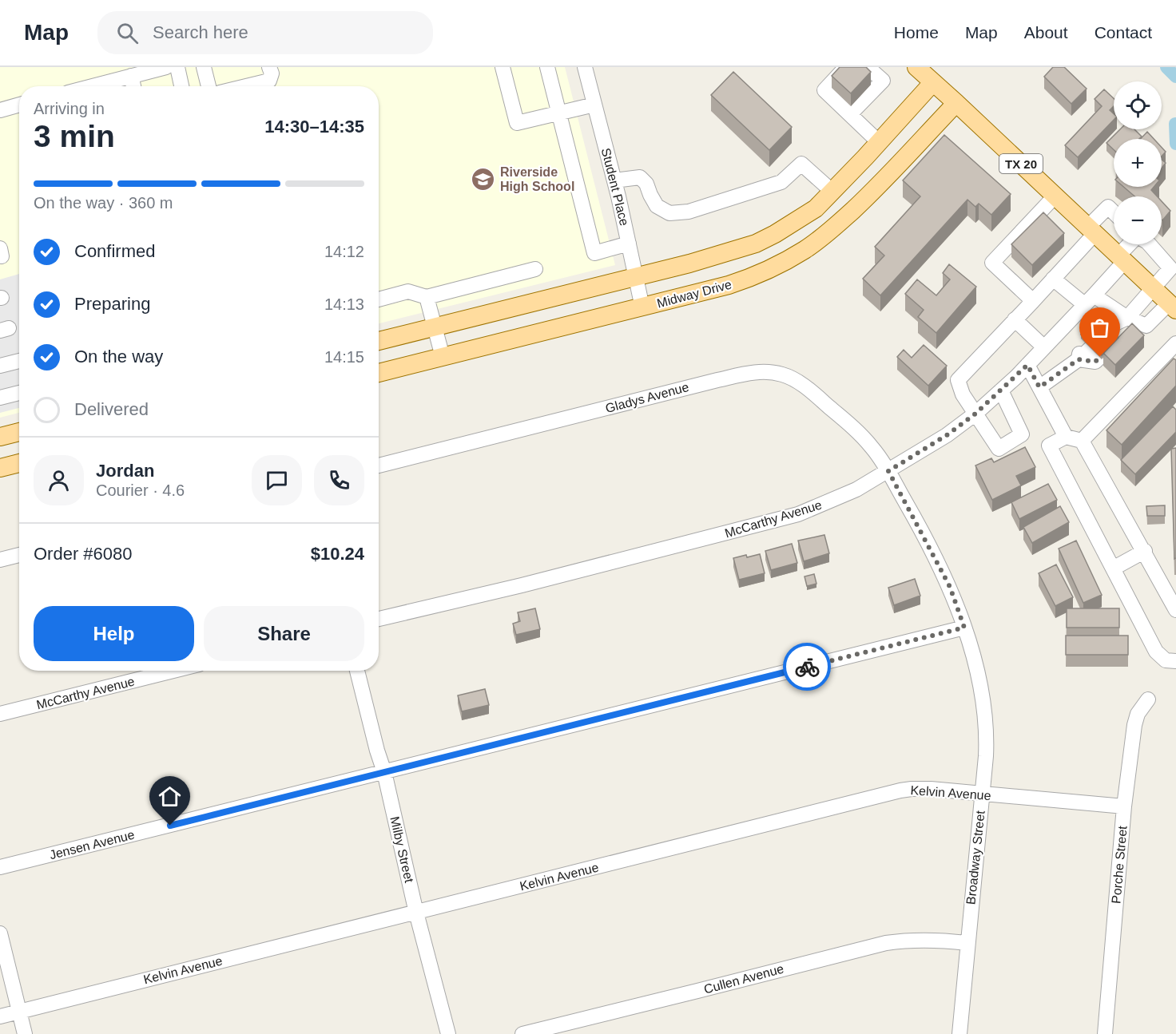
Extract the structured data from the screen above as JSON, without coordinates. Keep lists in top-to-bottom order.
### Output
{
  "streets": {
    "main road": ["TX 20", "Midway Drive"],
    "street": [
      "Student Place",
      "Gladys Avenue",
      "McCarthy Avenue",
      "Kelvin Avenue",
      "Jensen Avenue",
      "Milby Street",
      "Broadway Street",
      "Porche Street",
      "Cullen Avenue"
    ]
  },
  "crossings": [
    ["TX 20", "Midway Drive"],
    ["TX 20", "McCarthy Avenue"],
    ["Student Place", "Midway Drive"],
    ["Gladys Avenue", "McCarthy Avenue"],
    ["Gladys Avenue", "Broadway Street"],
    ["McCarthy Avenue", "Broadway Street"],
    ["Kelvin Avenue", "Milby Street"],
    ["Kelvin Avenue", "Broadway Street"],
    ["Kelvin Avenue", "Porche Street"],
    ["Jensen Avenue", "Milby Street"],
    ["Jensen Avenue", "Broadway Street"],
    ["Broadway Street", "Cullen Avenue"]
  ],
  "places": {
    "school or university": ["Riverside High School"]
  },
  "page": {
    "header": "Map",
    "search": "Search here",
    "nav": [
      "Home",
      "Map",
      "About",
      "Contact"
    ],
    "map_buttons": ["+", "−"],
    "heading": ["3 min", "Arriving in", "14:30–14:35"],
    "panel": [
      "Jordan",
      "Courier · 4.6",
      "Order #6080",
      "$10.24"
    ],
    "bar": "On the way · 360 m",
    "list": [
      ["Confirmed", "14:12"],
      ["Preparing", "14:13"],
      ["On the way", "14:15"],
      "Delivered"
    ],
    "buttons": ["Help", "Share"]
  }
}
